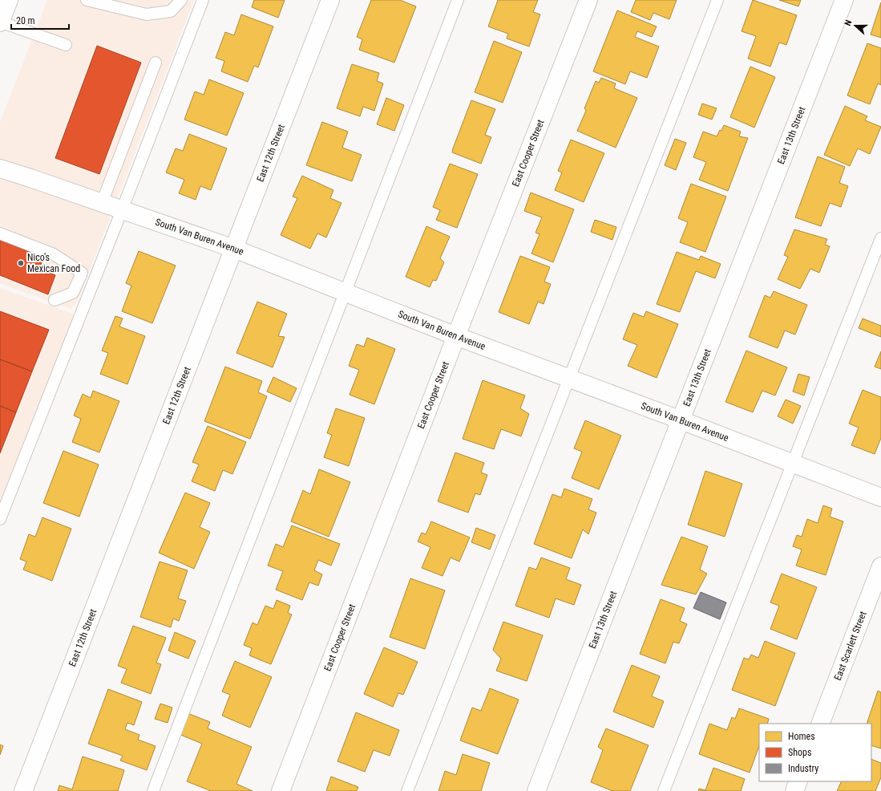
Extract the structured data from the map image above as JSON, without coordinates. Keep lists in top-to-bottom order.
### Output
{
  "streets": {
    "street": [
      "East 13th Street",
      "East 12th Street",
      "East Cooper Street",
      "South Van Buren Avenue",
      "East Scarlett Street"
    ]
  },
  "crossings": [
    ["East 13th Street", "South Van Buren Avenue"],
    ["East 12th Street", "South Van Buren Avenue"],
    ["East Cooper Street", "South Van Buren Avenue"]
  ],
  "places": ["Nico's Mexican Food"],
  "legend": ["Homes", "Shops", "Industry"],
  "scale_bar": "20 m",
  "north": "left"
}
